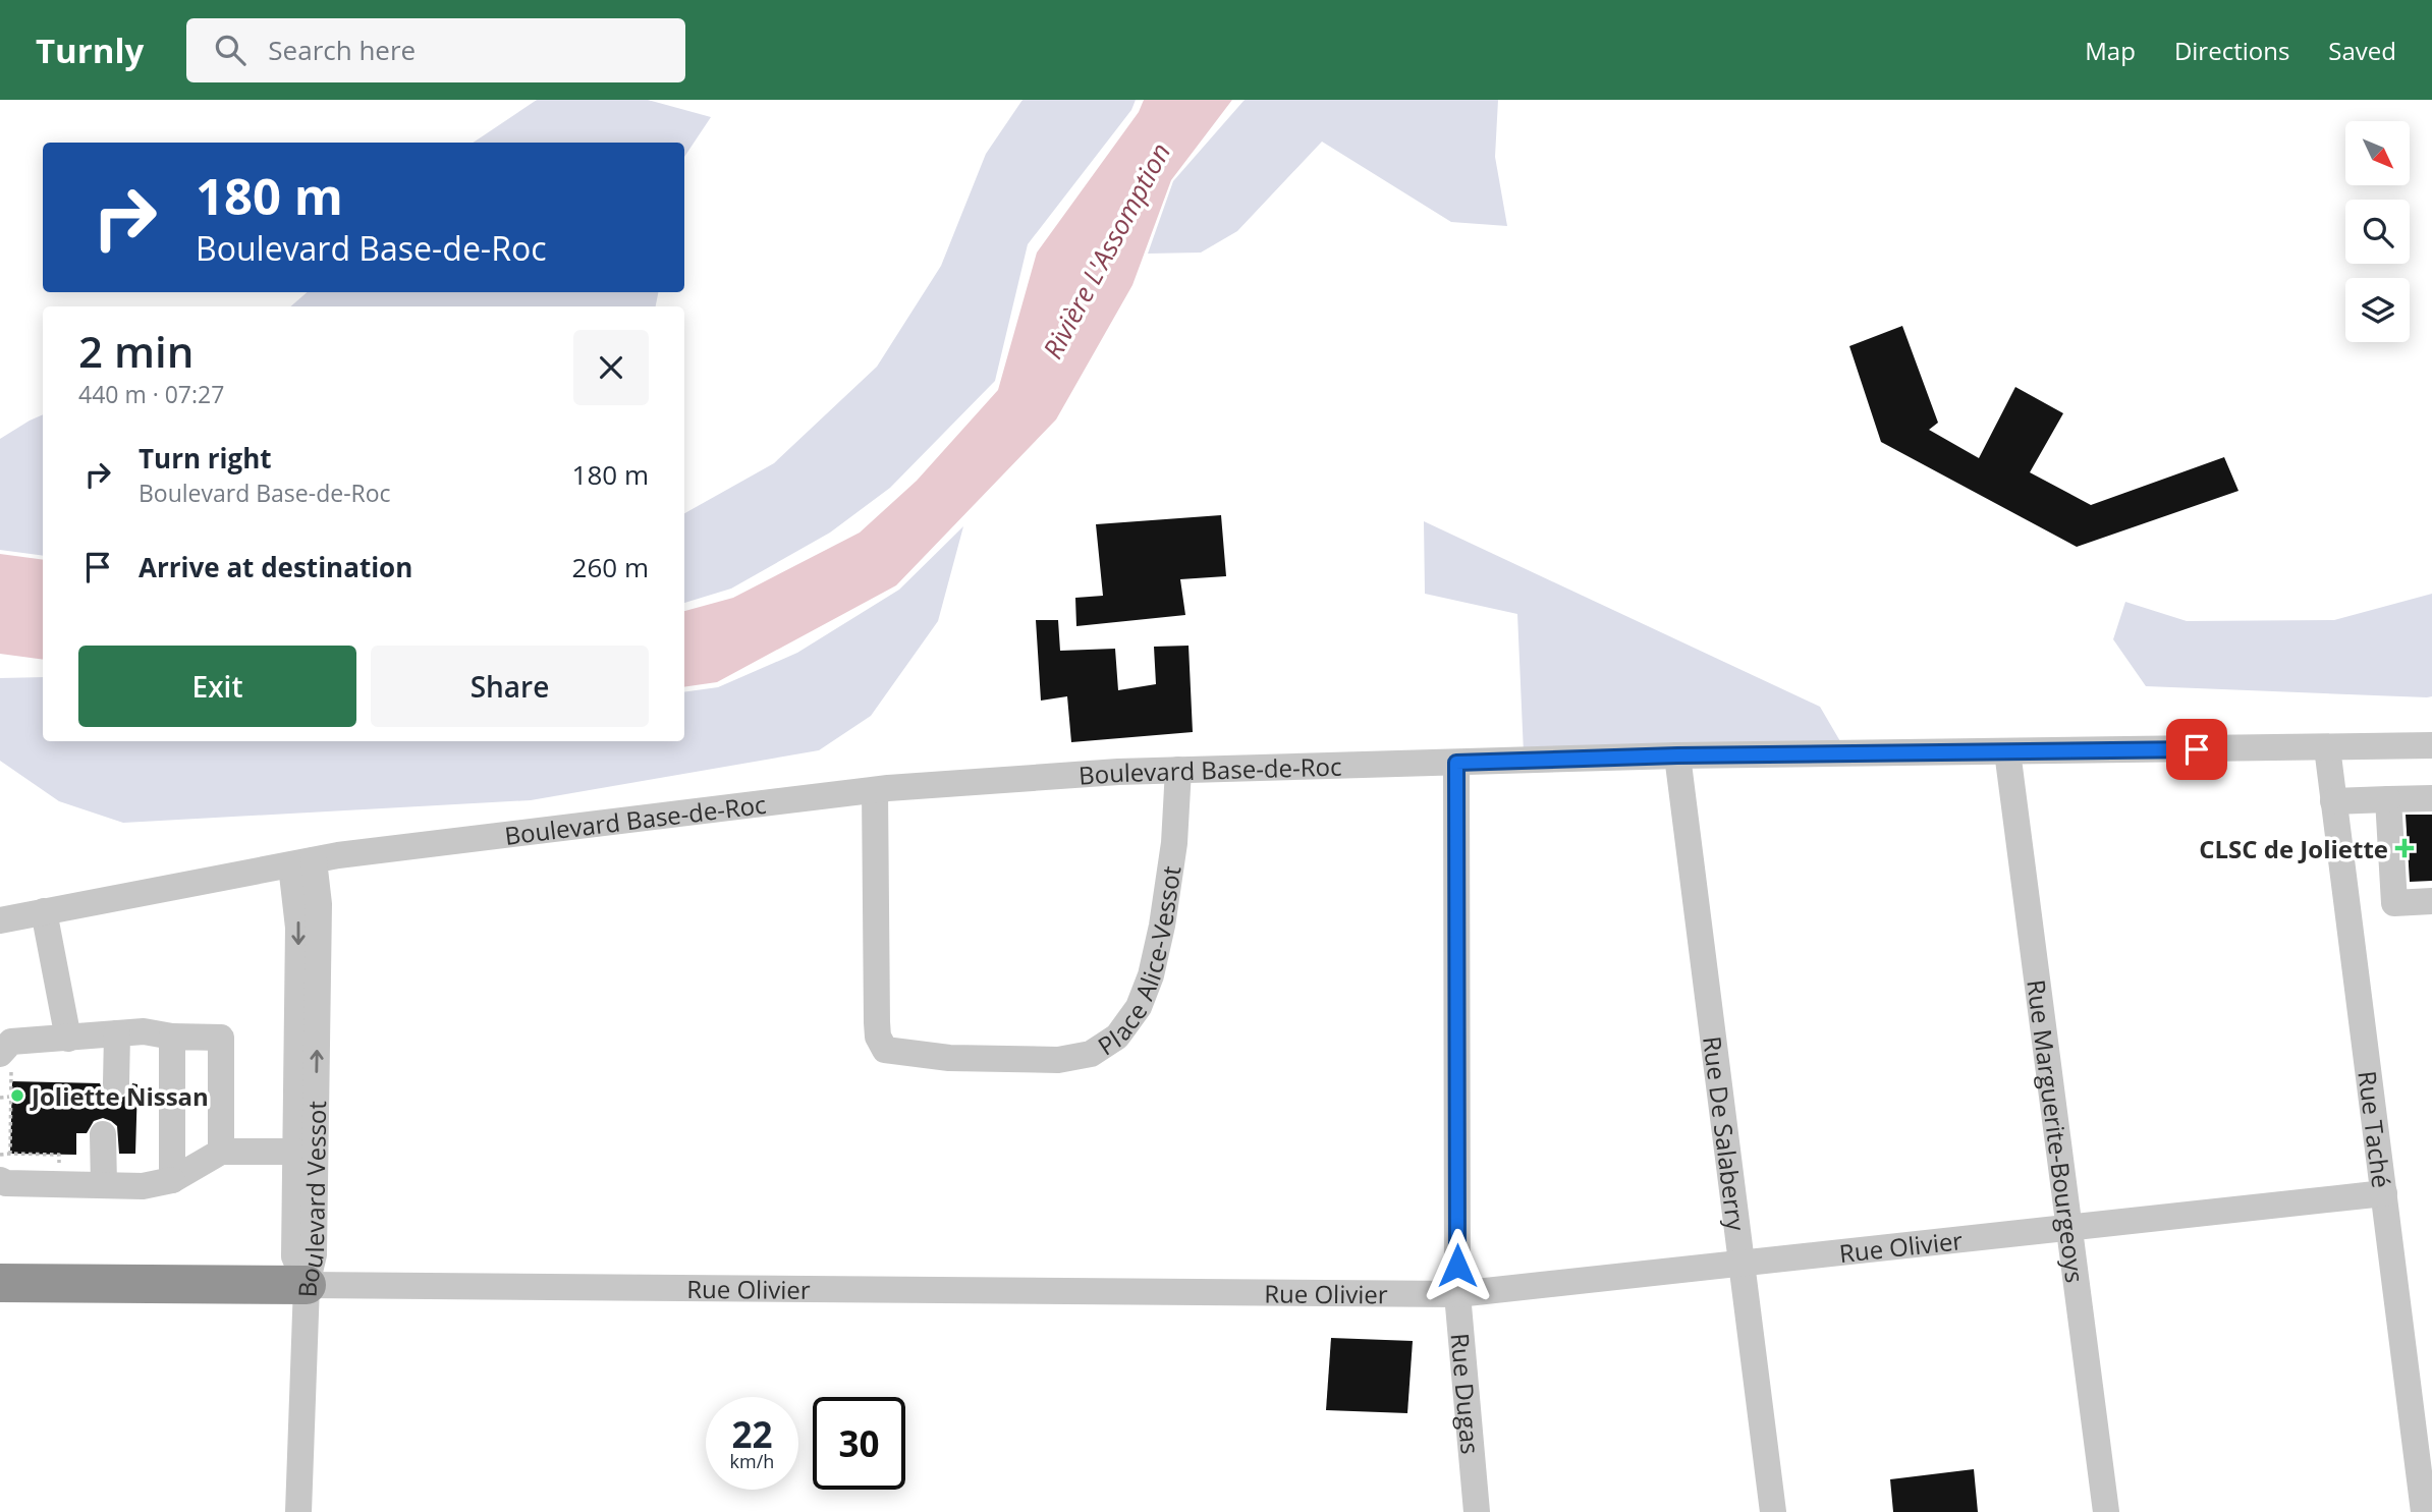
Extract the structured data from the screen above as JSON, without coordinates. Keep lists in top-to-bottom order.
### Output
{
  "streets": {
    "street": [
      "Boulevard Base-de-Roc",
      "Place Alice-Vessot",
      "Rue Taché",
      "Rue Marguerite-Bourgeoys",
      "Rue De Salaberry",
      "Boulevard Vessot",
      "Rue Olivier",
      "Rue Dugas"
    ]
  },
  "crossings": [
    ["Boulevard Base-de-Roc", "Place Alice-Vessot"],
    ["Boulevard Base-de-Roc", "Rue Taché"],
    ["Boulevard Base-de-Roc", "Rue Marguerite-Bourgeoys"],
    ["Boulevard Base-de-Roc", "Rue De Salaberry"],
    ["Boulevard Base-de-Roc", "Boulevard Vessot"],
    ["Boulevard Base-de-Roc", "Rue Dugas"],
    ["Rue Taché", "Rue Olivier"],
    ["Rue Marguerite-Bourgeoys", "Rue Olivier"],
    ["Rue De Salaberry", "Rue Olivier"],
    ["Boulevard Vessot", "Rue Olivier"],
    ["Rue Olivier", "Rue Dugas"]
  ],
  "water": ["Rivière L'Assomption"],
  "places": {
    "health": ["CLSC de Joliette"],
    "other": ["Joliette Nissan"]
  },
  "north": "bottom right",
  "page": {
    "header": "Turnly",
    "search": "Search here",
    "nav": ["Map", "Directions", "Saved"],
    "turn": ["180 m", "Boulevard Base-de-Roc"],
    "heading": ["2 min", "440 m · 07:27"],
    "list": [
      {
        "name": "Turn right",
        "note": "Boulevard Base-de-Roc",
        "value": "180 m"
      },
      {
        "name": "Arrive at destination",
        "value": "260 m"
      }
    ],
    "buttons": ["Exit", "Share"],
    "speed": "22 km/h",
    "limit": "30"
  }
}
